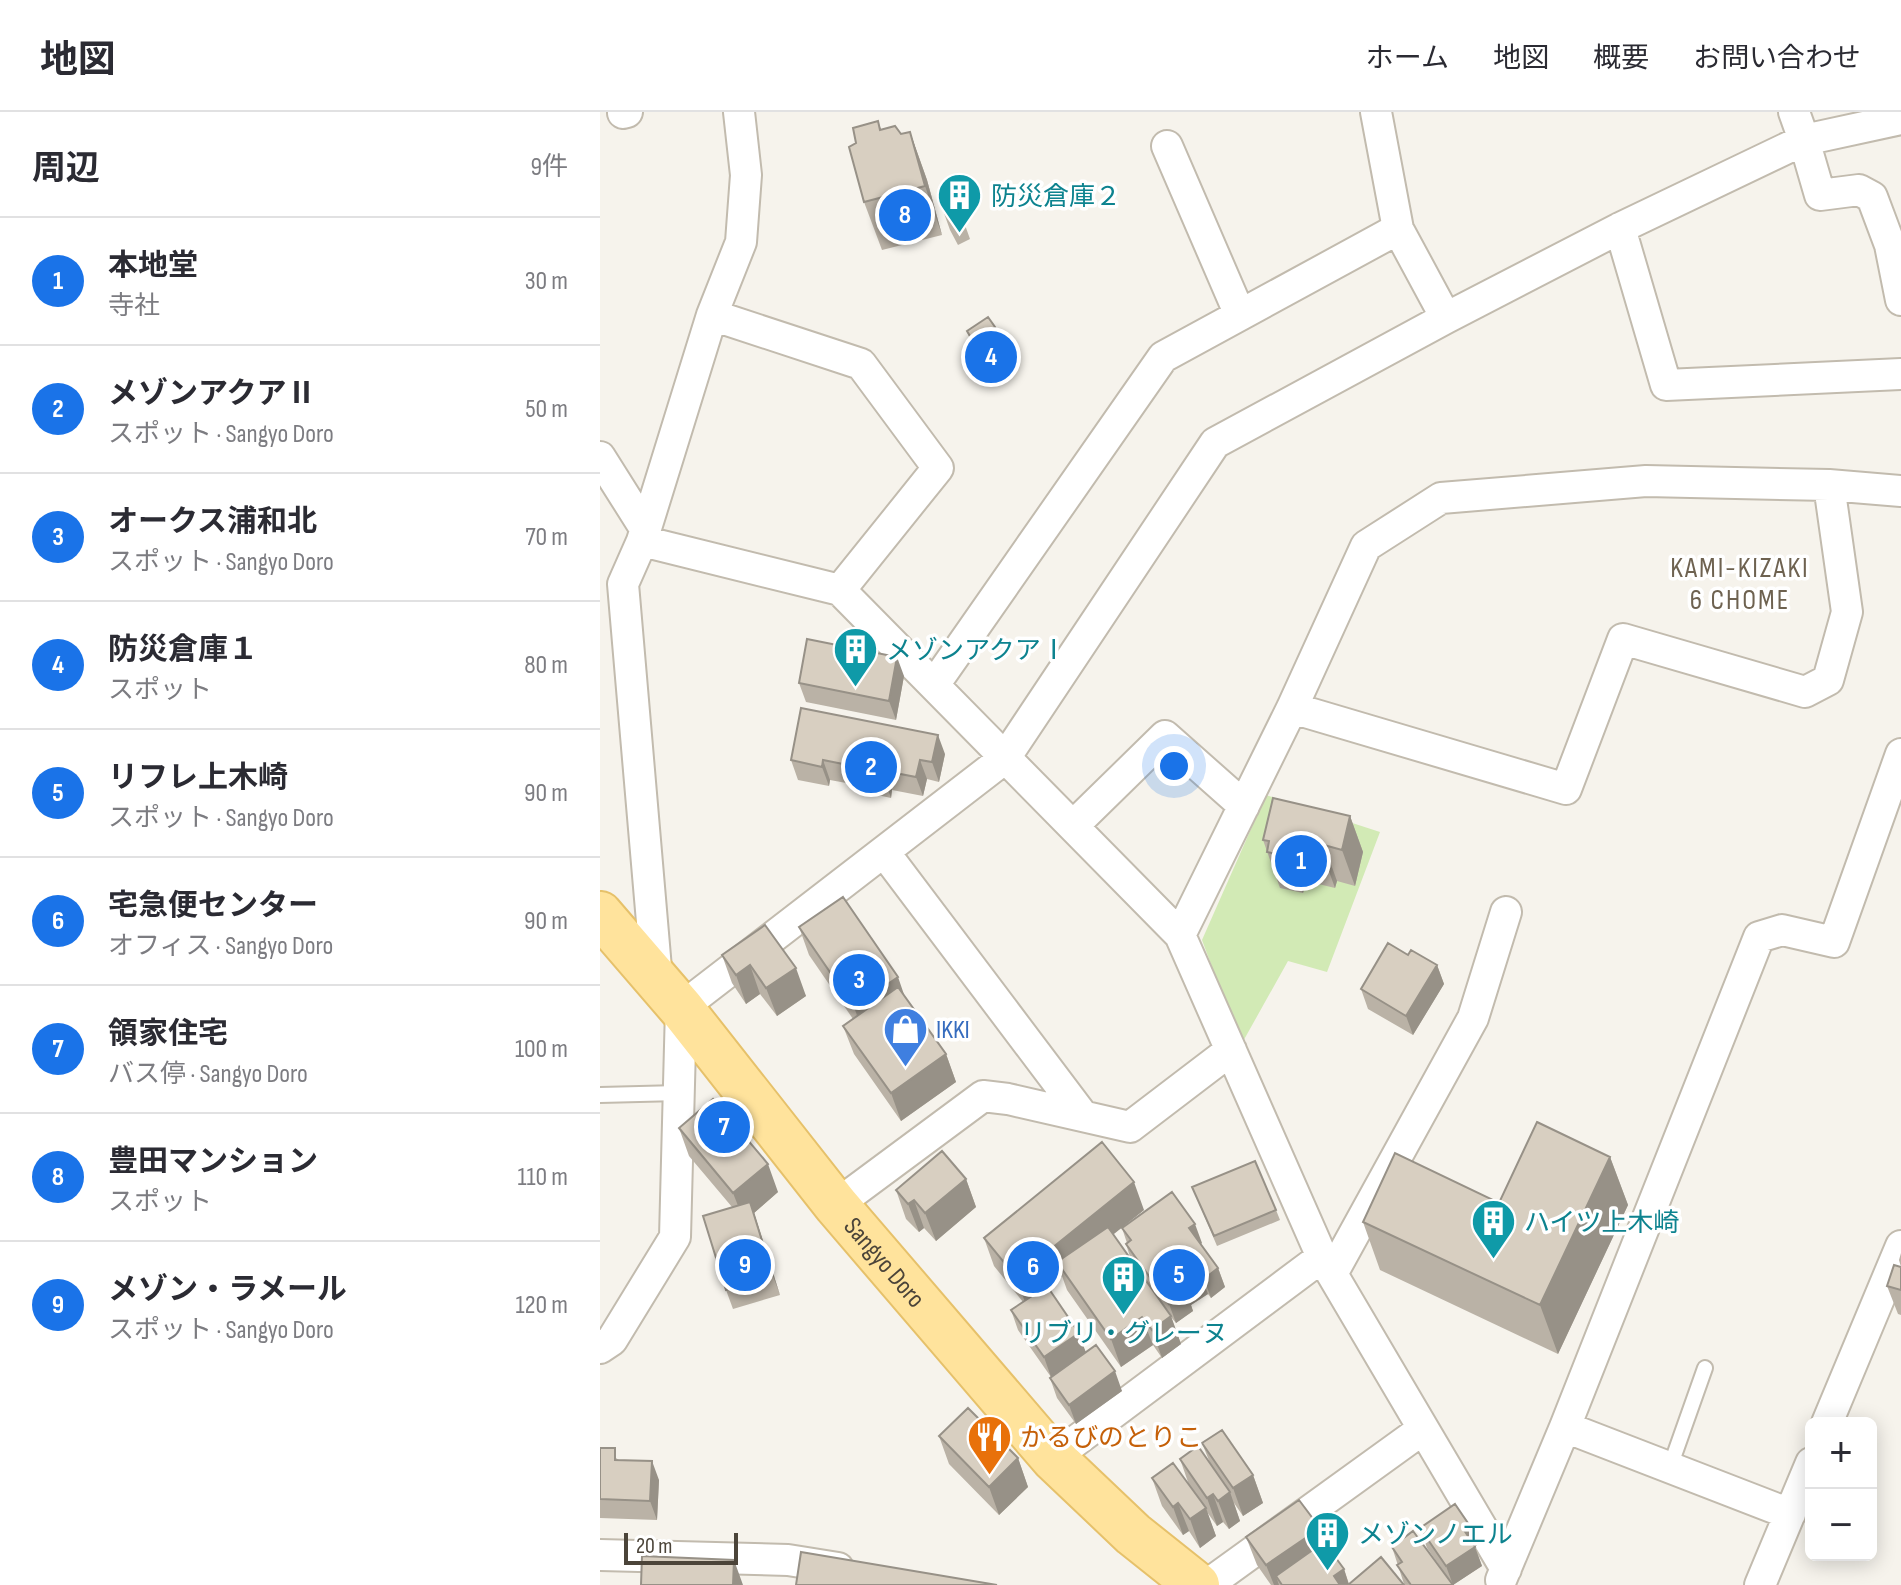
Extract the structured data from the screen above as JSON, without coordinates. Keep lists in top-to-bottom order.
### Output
{
  "streets": {
    "main road": ["Sangyo Doro"]
  },
  "districts": ["KAMI-KIZAKI 6 CHOME"],
  "places": {
    "building": [
      "防災倉庫２",
      "メゾンアクアⅠ",
      "ハイツ上木崎",
      "リブリ・グレーヌ",
      "メゾンノエル"
    ],
    "shop": ["IKKI"],
    "restaurant": ["かるびのとりこ"]
  },
  "scale_bar": "20 m",
  "page": {
    "header": "地図",
    "nav": [
      "ホーム",
      "地図",
      "概要",
      "お問い合わせ"
    ],
    "heading": ["周辺", "9件"],
    "pins": [
      "8",
      "4",
      "2",
      "1",
      "3",
      "7",
      "9",
      "6",
      "5"
    ],
    "list": [
      {
        "mark": "1",
        "name": "本地堂",
        "note": "寺社",
        "value": "30 m"
      },
      {
        "mark": "2",
        "name": "メゾンアクアⅡ",
        "note": "スポット · Sangyo Doro",
        "value": "50 m"
      },
      {
        "mark": "3",
        "name": "オークス浦和北",
        "note": "スポット · Sangyo Doro",
        "value": "70 m"
      },
      {
        "mark": "4",
        "name": "防災倉庫１",
        "note": "スポット",
        "value": "80 m"
      },
      {
        "mark": "5",
        "name": "リフレ上木崎",
        "note": "スポット · Sangyo Doro",
        "value": "90 m"
      },
      {
        "mark": "6",
        "name": "宅急便センター",
        "note": "オフィス · Sangyo Doro",
        "value": "90 m"
      },
      {
        "mark": "7",
        "name": "領家住宅",
        "note": "バス停 · Sangyo Doro",
        "value": "100 m"
      },
      {
        "mark": "8",
        "name": "豊田マンション",
        "note": "スポット",
        "value": "110 m"
      },
      {
        "mark": "9",
        "name": "メゾン・ラメール",
        "note": "スポット · Sangyo Doro",
        "value": "120 m"
      }
    ],
    "map_buttons": ["+", "−"],
    "scale": "20 m"
  }
}
